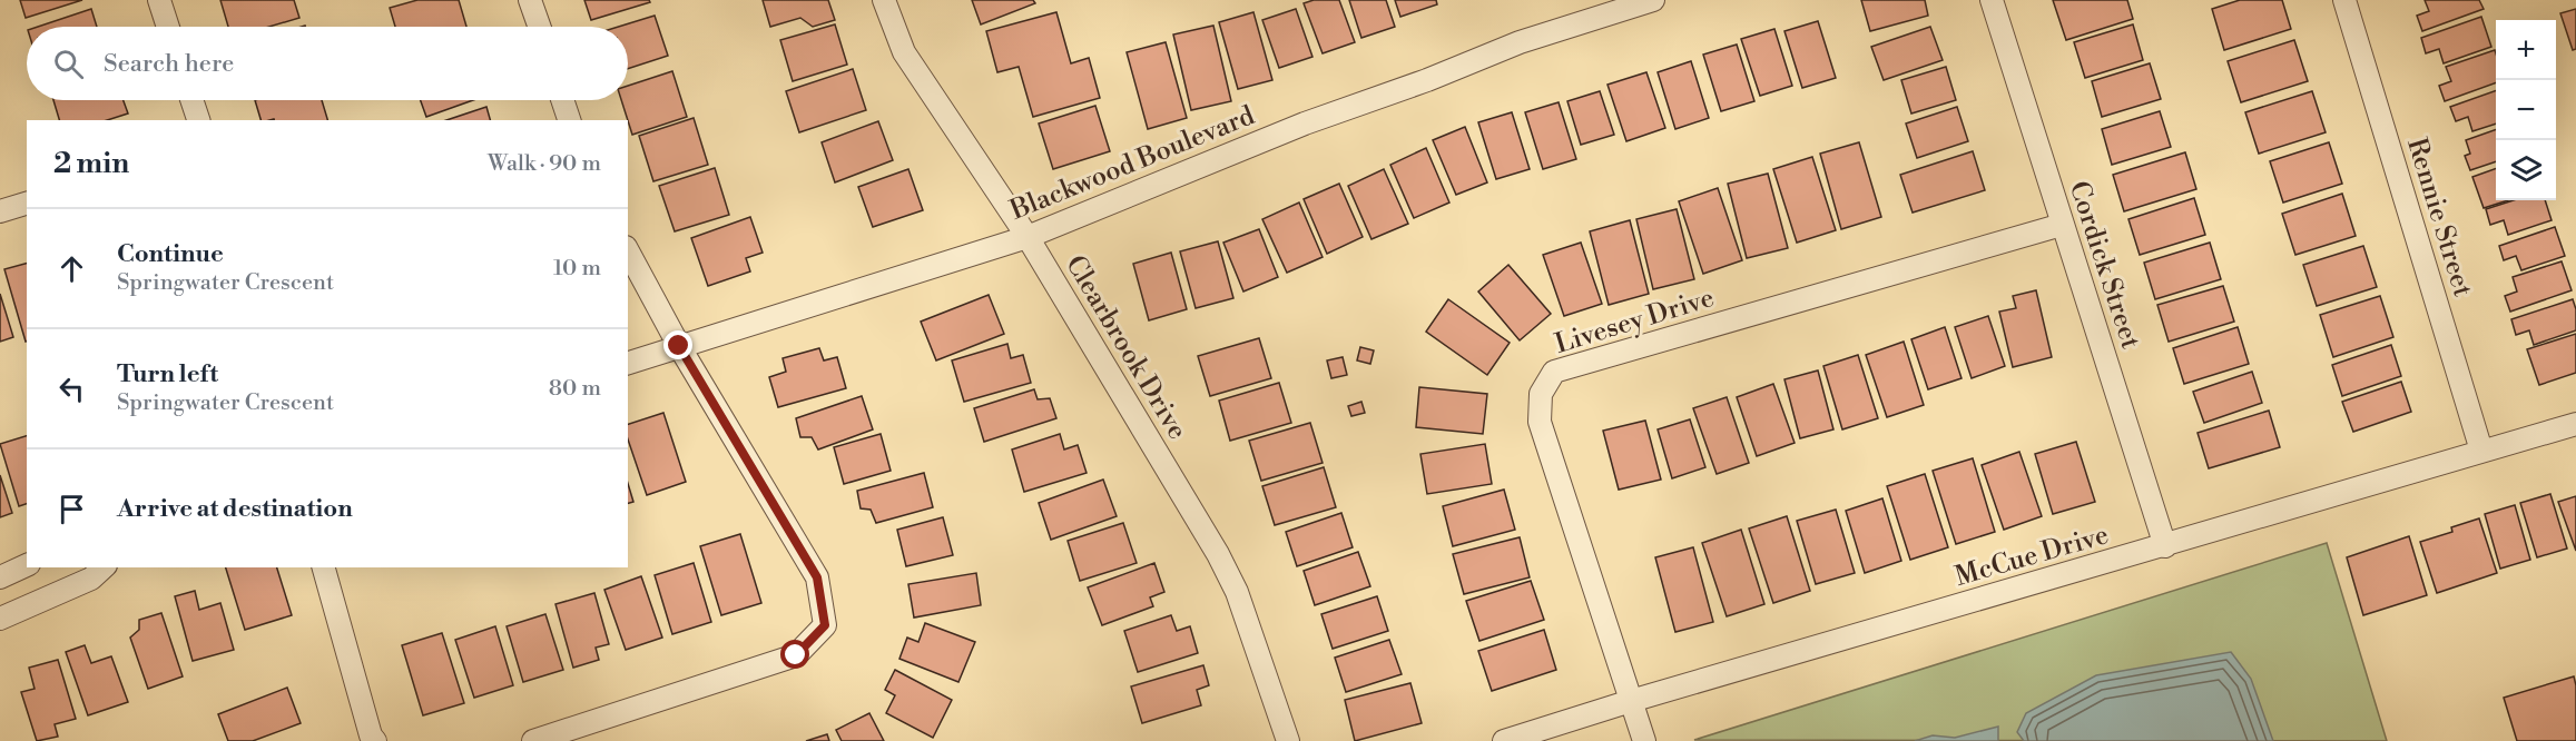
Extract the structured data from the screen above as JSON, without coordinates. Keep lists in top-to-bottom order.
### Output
{
  "streets": {
    "street": [
      "Blackwood Boulevard",
      "Rennie Street",
      "Cordick Street",
      "Livesey Drive",
      "Clearbrook Drive",
      "McCue Drive"
    ]
  },
  "crossings": [
    ["Blackwood Boulevard", "Clearbrook Drive"],
    ["Rennie Street", "McCue Drive"],
    ["Cordick Street", "Livesey Drive"],
    ["Cordick Street", "McCue Drive"],
    ["Livesey Drive", "McCue Drive"]
  ],
  "page": {
    "map_buttons": ["+", "−"],
    "search": "Search here",
    "heading": ["2 min", "Walk · 90 m"],
    "list": [
      ["Continue", "Springwater Crescent", "10 m"],
      ["Turn left", "Springwater Crescent", "80 m"],
      "Arrive at destination"
    ]
  }
}
